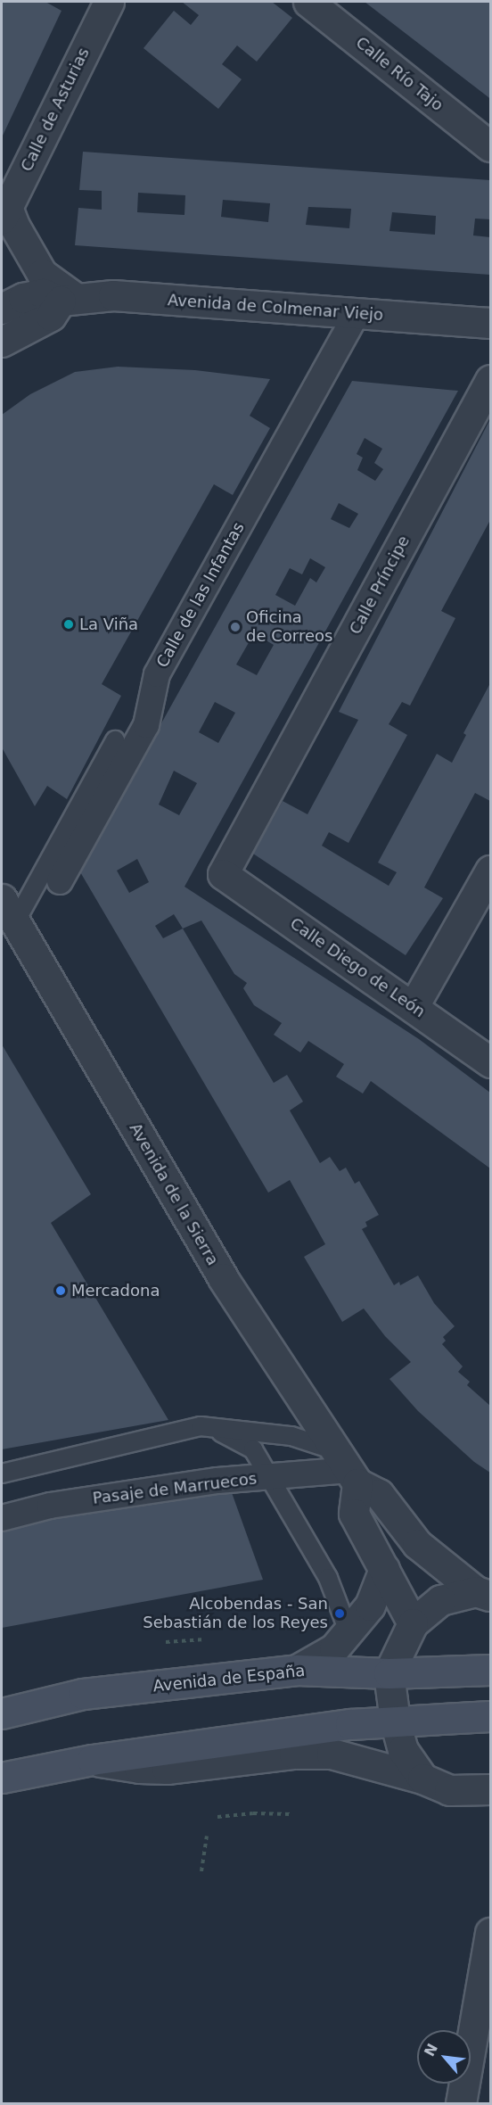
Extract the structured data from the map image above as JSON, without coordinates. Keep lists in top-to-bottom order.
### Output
{
  "streets": {
    "main road": ["Avenida de España"],
    "street": [
      "Calle Río Tajo",
      "Calle de Asturias",
      "Avenida de Colmenar Viejo",
      "Calle Príncipe",
      "Calle de las Infantas",
      "Calle Diego de León",
      "Avenida de la Sierra",
      "Pasaje de Marruecos"
    ]
  },
  "crossings": [
    ["Avenida de Colmenar Viejo", "Calle de las Infantas"],
    ["Calle Príncipe", "Calle Diego de León"],
    ["Avenida de la Sierra", "Pasaje de Marruecos"]
  ],
  "places": [
    "La Viña",
    "Oficina de Correos",
    "Mercadona",
    "Alcobendas - San Sebastián de los Reyes"
  ],
  "north": "top left"
}
